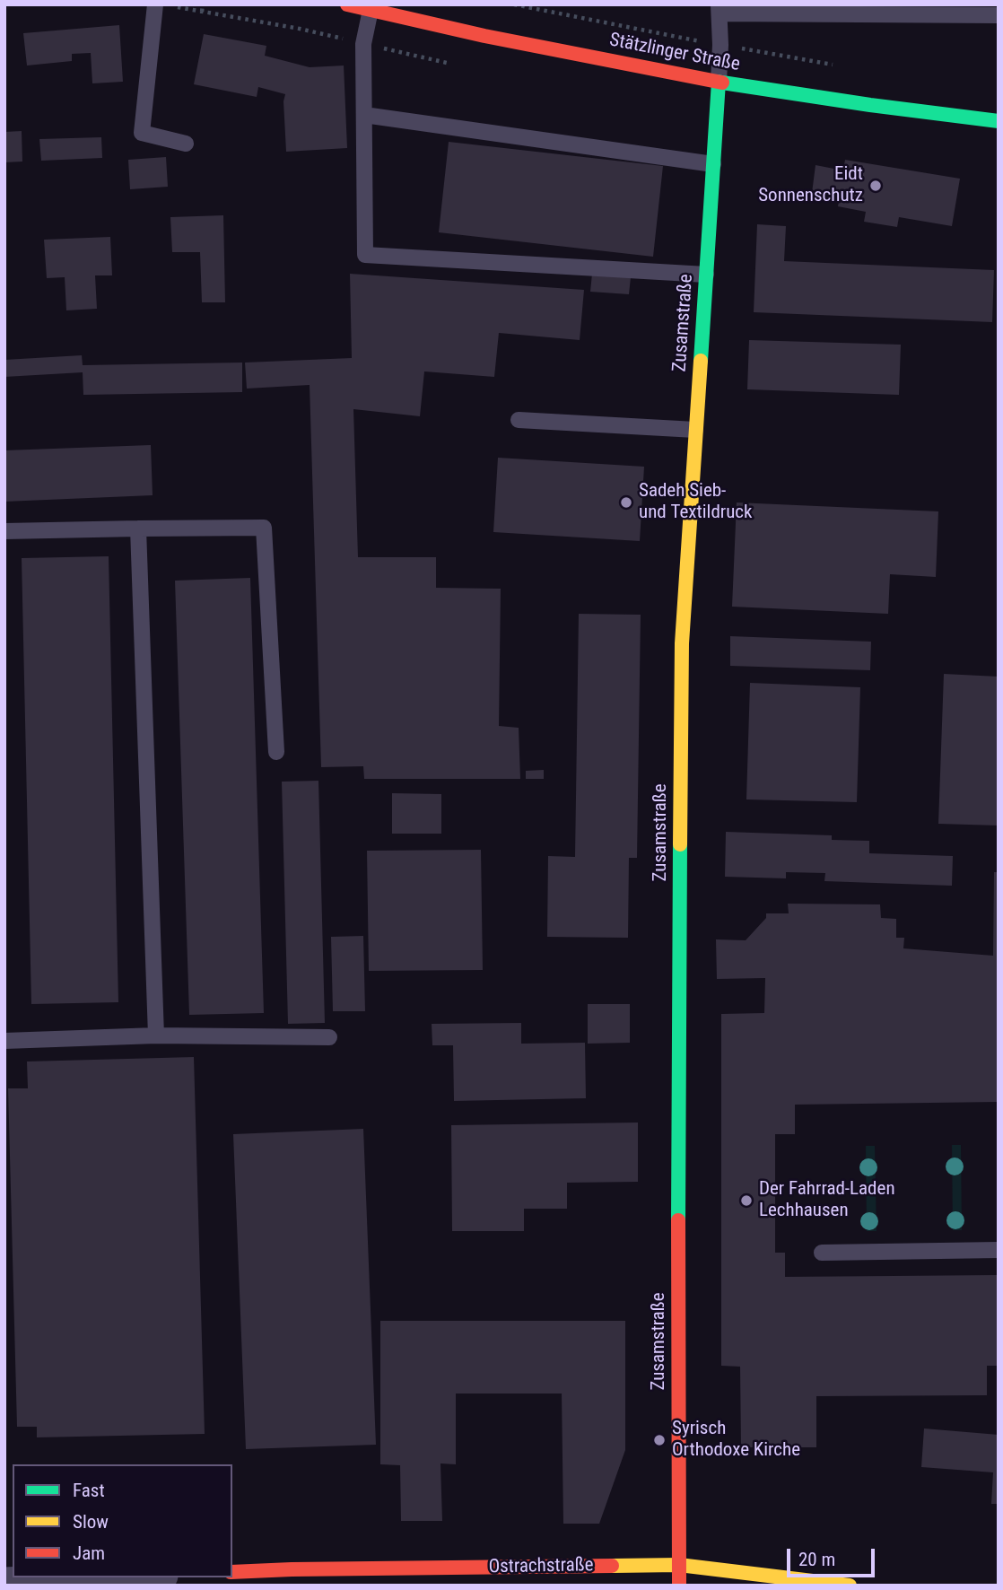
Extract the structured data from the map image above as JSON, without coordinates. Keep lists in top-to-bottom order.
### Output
{
  "streets": {
    "street": ["Stätzlinger Straße", "Zusamstraße", "Ostrachstraße"]
  },
  "crossings": [
    ["Stätzlinger Straße", "Zusamstraße"],
    ["Zusamstraße", "Ostrachstraße"]
  ],
  "places": [
    "Eidt Sonnenschutz",
    "Sadeh Sieb- und Textildruck",
    "Der Fahrrad-Laden Lechhausen",
    "Syrisch Orthodoxe Kirche"
  ],
  "legend": ["Fast", "Slow", "Jam"],
  "scale_bar": "20 m"
}
